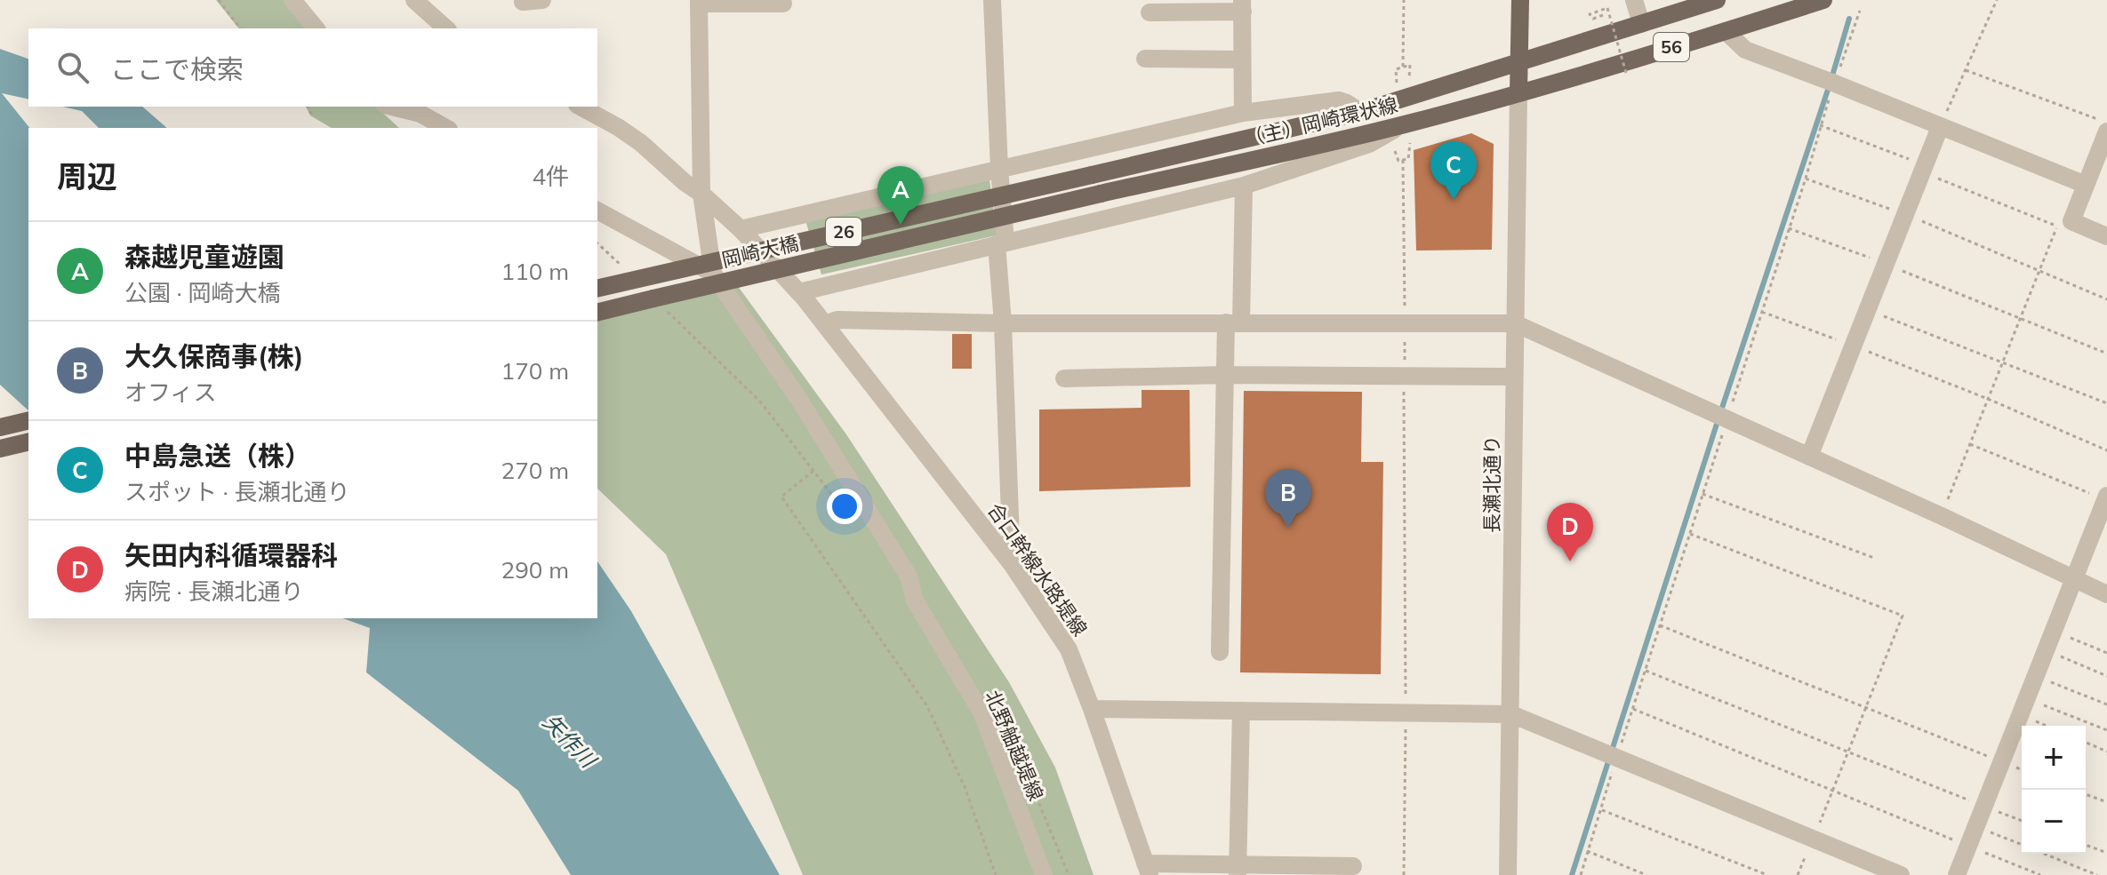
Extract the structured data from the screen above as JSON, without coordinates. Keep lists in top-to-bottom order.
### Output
{
  "streets": {
    "main road": [
      "56",
      "（主）岡崎環状線",
      "26",
      "岡崎大橋"
    ],
    "street": ["長瀬北通り", "合口幹線水路堤線", "北野舳越堤線"]
  },
  "crossings": [
    ["56", "（主）岡崎環状線"],
    ["56", "長瀬北通り"],
    ["（主）岡崎環状線", "岡崎大橋"],
    ["（主）岡崎環状線", "長瀬北通り"]
  ],
  "water": ["矢作川"],
  "page": {
    "search": "ここで検索",
    "heading": ["周辺", "4件"],
    "pins": [
      "C",
      "A",
      "B",
      "D"
    ],
    "list": [
      {
        "mark": "A",
        "name": "森越児童遊園",
        "note": "公園 · 岡崎大橋",
        "value": "110 m"
      },
      {
        "mark": "B",
        "name": "大久保商事(株)",
        "note": "オフィス",
        "value": "170 m"
      },
      {
        "mark": "C",
        "name": "中島急送（株）",
        "note": "スポット · 長瀬北通り",
        "value": "270 m"
      },
      {
        "mark": "D",
        "name": "矢田内科循環器科",
        "note": "病院 · 長瀬北通り",
        "value": "290 m"
      }
    ],
    "map_buttons": ["+", "−"]
  }
}
